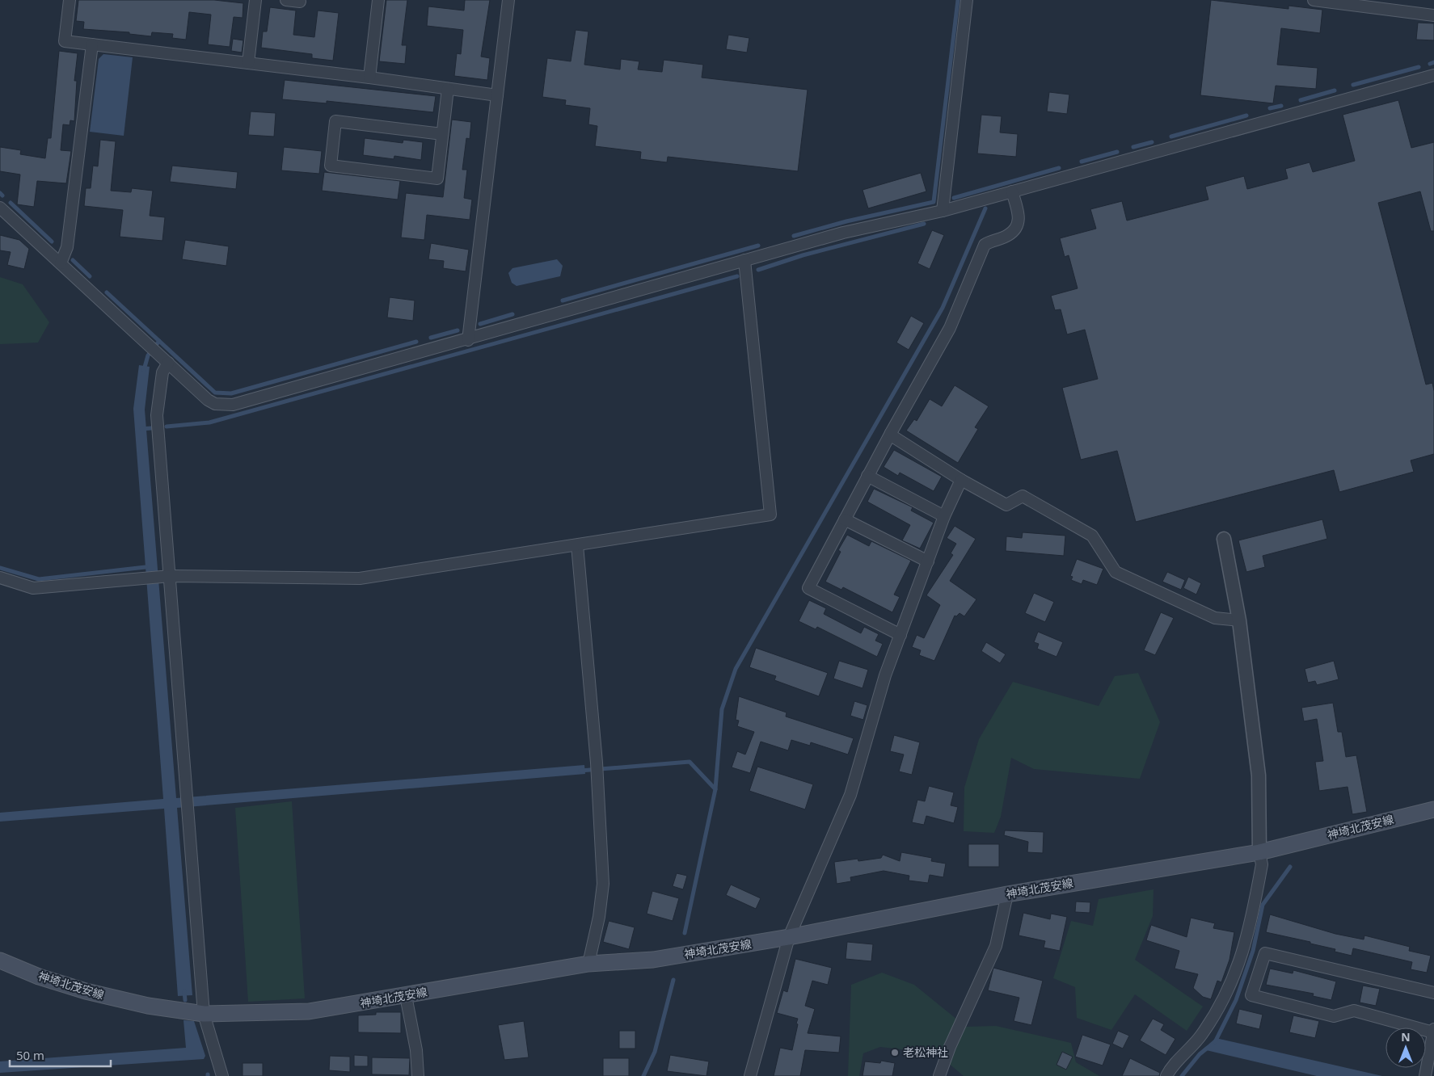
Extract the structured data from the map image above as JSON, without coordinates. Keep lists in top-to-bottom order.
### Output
{
  "streets": {
    "main road": ["神埼北茂安線"]
  },
  "places": ["老松神社"],
  "scale_bar": "50 m",
  "north": "top"
}
